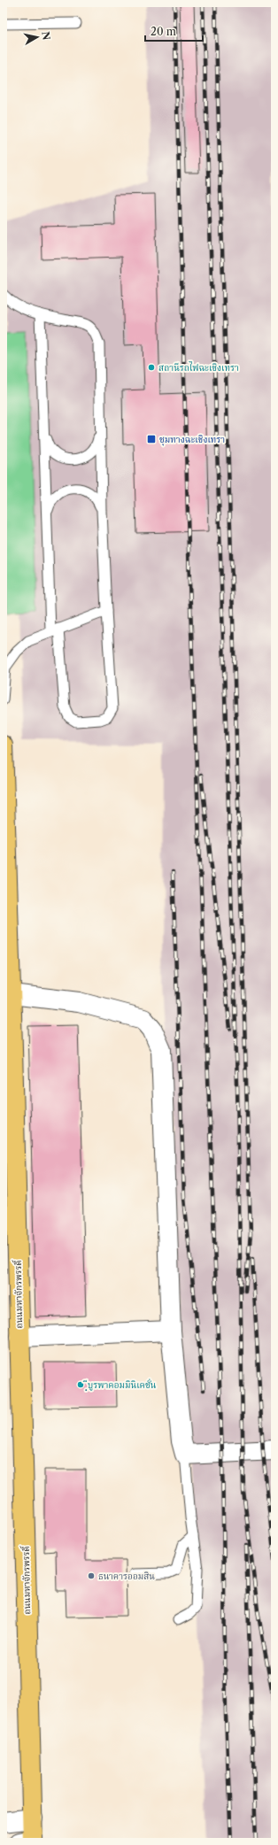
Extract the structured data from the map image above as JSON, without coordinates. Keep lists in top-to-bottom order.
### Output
{
  "streets": {
    "main road": ["ถนนมหาจักรพรรดิ์"]
  },
  "places": {
    "other": ["สถานีรถไฟฉะเชิงเทรา", "ฺีบูรพาคอมมินิเคชั่น", "ธนาคารออมสิน"],
    "transit": ["ชุมทางฉะเชิงเทรา"]
  },
  "scale_bar": "20 m",
  "north": "right"
}
